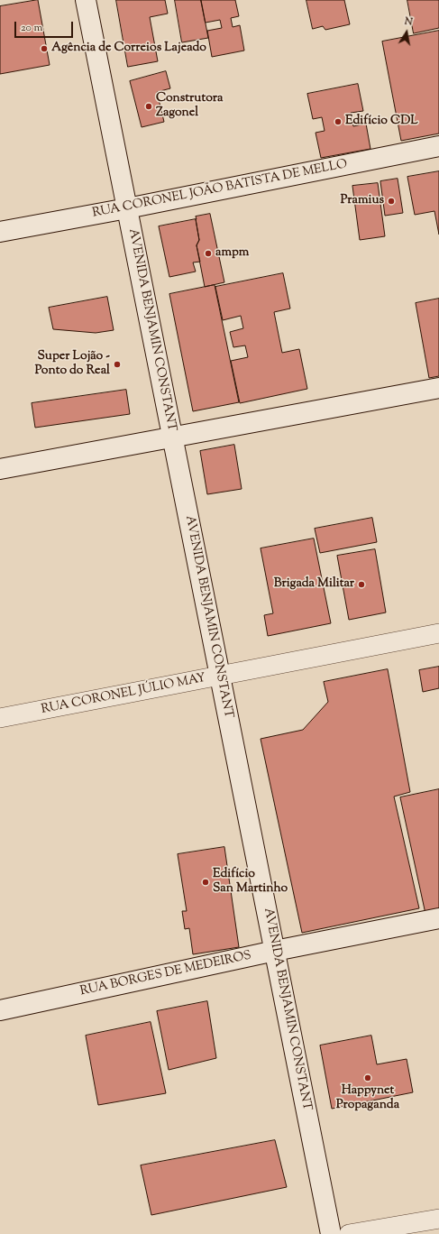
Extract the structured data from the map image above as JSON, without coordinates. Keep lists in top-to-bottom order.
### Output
{
  "streets": {
    "main road": ["RUA CORONEL JOÃO BATISTA DE MELLO", "AVENIDA BENJAMIN CONSTANT", "RUA BORGES DE MEDEIROS"],
    "street": ["RUA CORONEL JÚLIO MAY"]
  },
  "crossings": [
    ["RUA CORONEL JOÃO BATISTA DE MELLO", "AVENIDA BENJAMIN CONSTANT"],
    ["AVENIDA BENJAMIN CONSTANT", "RUA CORONEL JÚLIO MAY"],
    ["AVENIDA BENJAMIN CONSTANT", "RUA BORGES DE MEDEIROS"]
  ],
  "places": [
    "Agência de Correios Lajeado",
    "Construtora Zagonel",
    "Edifício CDL",
    "Pramius",
    "ampm",
    "Super Lojão - Ponto do Real",
    "Brigada Militar",
    "Edifício San Martinho",
    "Happynet Propaganda"
  ],
  "scale_bar": "20 m",
  "north": "top"
}
